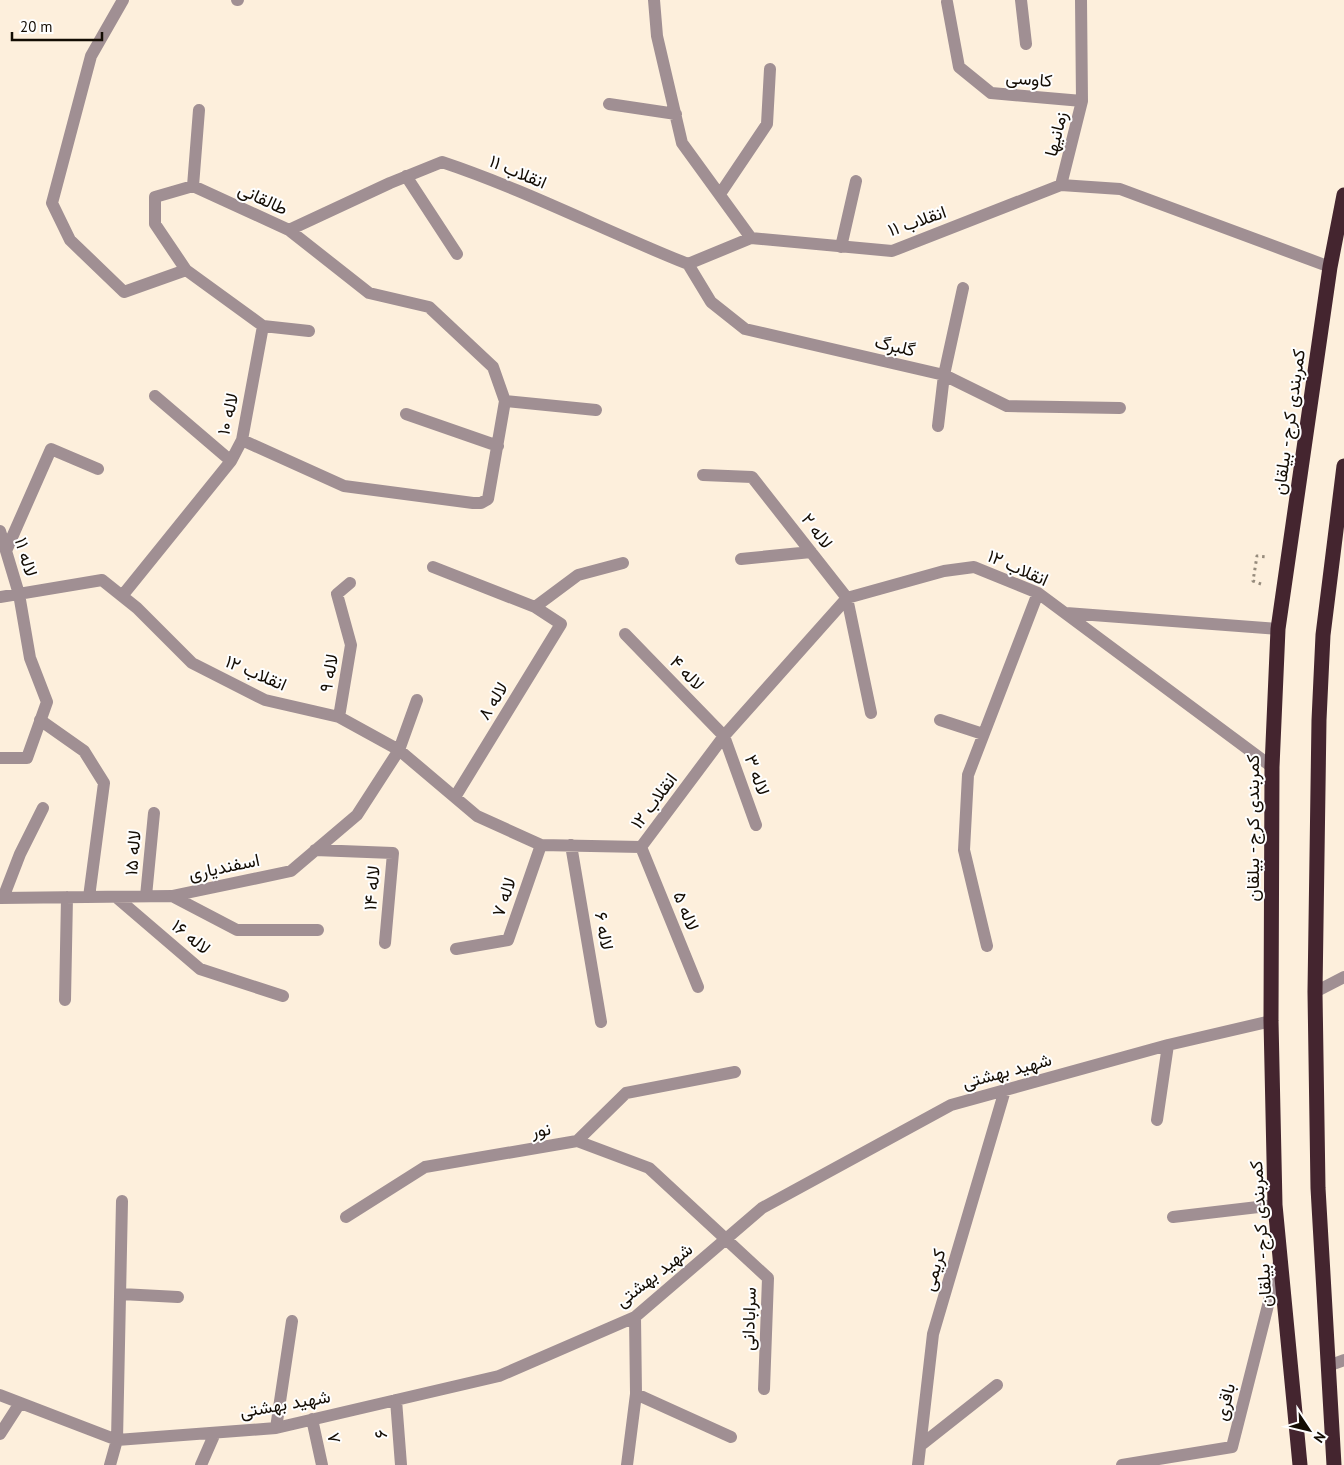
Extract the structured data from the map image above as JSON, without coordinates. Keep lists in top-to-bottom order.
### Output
{
  "streets": {
    "highway": ["کمربندی کرج - بیلقان"],
    "street": [
      "کاوسی",
      "زمانیها",
      "انقلاب ۱۱",
      "طالقانی",
      "گلبرگ",
      "لاله ۱۰",
      "لاله ۲",
      "لاله ۱۱",
      "انقلاب ۱۲",
      "لاله ۹",
      "لاله ۴",
      "لاله ۸",
      "لاله ۳",
      "لاله ۱۵",
      "اسفندیاری",
      "لاله ۱۴",
      "لاله ۷",
      "لاله ۵",
      "لاله ۶",
      "لاله ۱۶",
      "شهید بهشتی",
      "نور",
      "کریمی",
      "سرابادانی",
      "باقری",
      "۶",
      "۷"
    ]
  },
  "crossings": [
    ["کاوسی", "زمانیها"],
    ["زمانیها", "انقلاب ۱۱"],
    ["انقلاب ۱۱", "طالقانی"],
    ["انقلاب ۱۱", "گلبرگ"],
    ["انقلاب ۱۱", "کمربندی کرج - بیلقان"],
    ["لاله ۱۰", "انقلاب ۱۲"],
    ["کمربندی کرج - بیلقان", "انقلاب ۱۲"],
    ["کمربندی کرج - بیلقان", "شهید بهشتی"],
    ["کمربندی کرج - بیلقان", "باقری"],
    ["لاله ۲", "انقلاب ۱۲"],
    ["لاله ۱۱", "انقلاب ۱۲"],
    ["انقلاب ۱۲", "لاله ۹"],
    ["انقلاب ۱۲", "لاله ۴"],
    ["انقلاب ۱۲", "لاله ۸"],
    ["انقلاب ۱۲", "لاله ۳"],
    ["انقلاب ۱۲", "اسفندیاری"],
    ["انقلاب ۱۲", "لاله ۷"],
    ["انقلاب ۱۲", "لاله ۵"],
    ["انقلاب ۱۲", "لاله ۶"],
    ["لاله ۴", "لاله ۳"],
    ["لاله ۱۵", "اسفندیاری"],
    ["اسفندیاری", "لاله ۱۴"],
    ["اسفندیاری", "لاله ۱۶"],
    ["شهید بهشتی", "نور"],
    ["شهید بهشتی", "کریمی"],
    ["شهید بهشتی", "سرابادانی"],
    ["شهید بهشتی", "۶"],
    ["شهید بهشتی", "۷"],
    ["نور", "سرابادانی"]
  ],
  "scale_bar": "20 m",
  "north": "bottom right"
}
